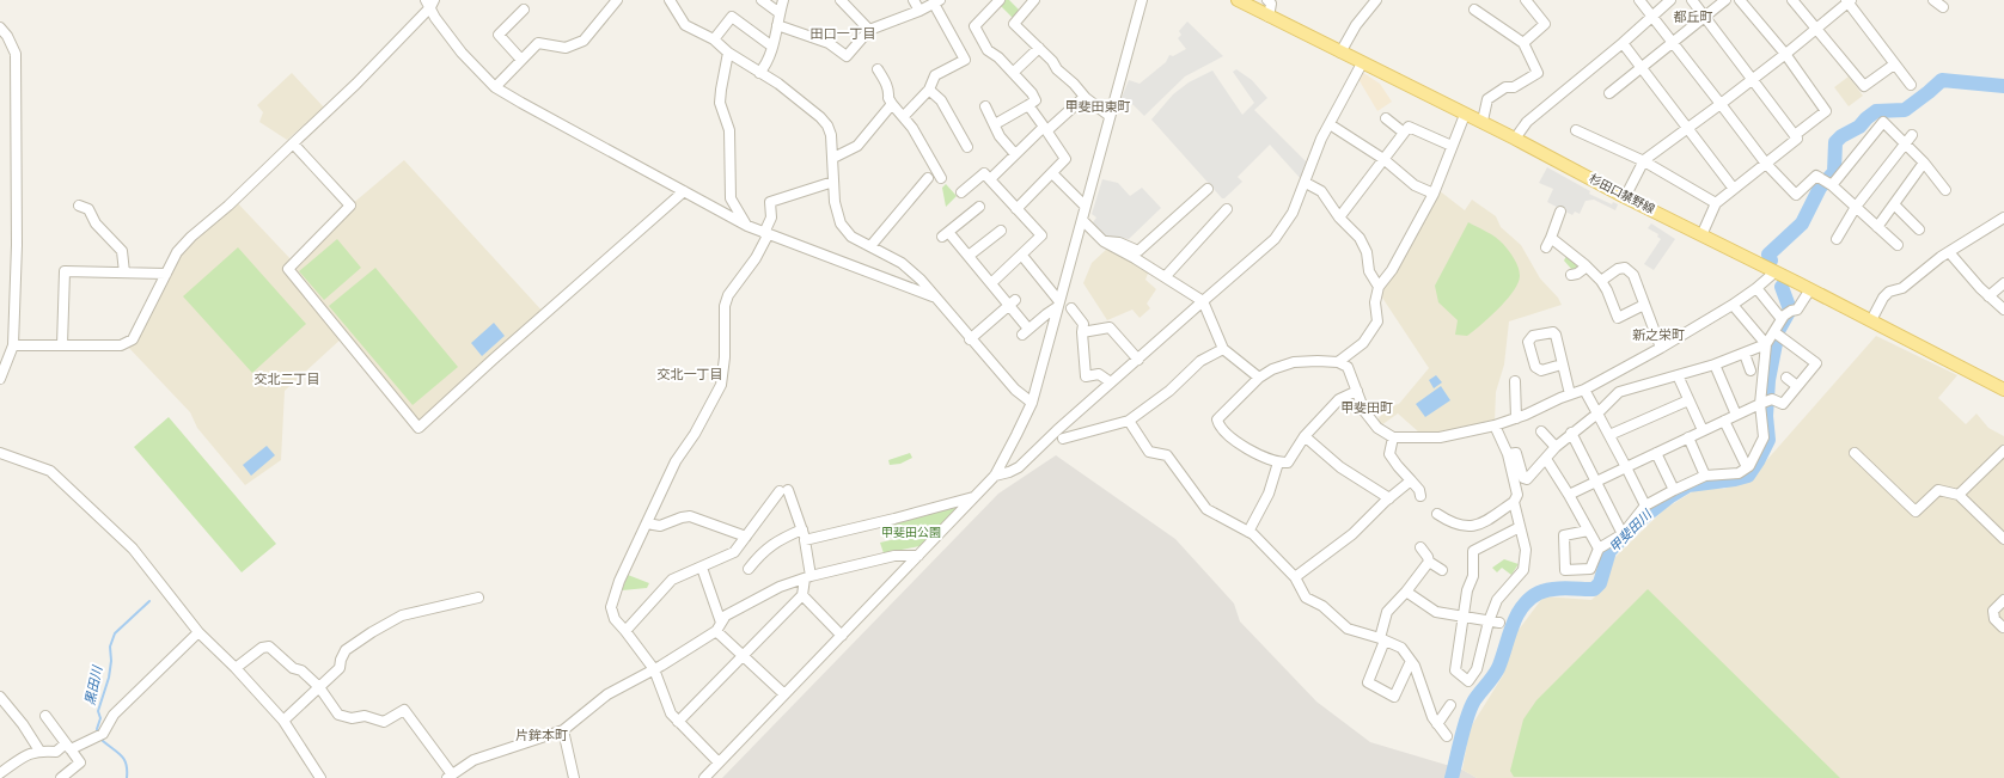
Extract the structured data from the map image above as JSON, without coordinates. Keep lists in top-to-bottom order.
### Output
{
  "streets": {
    "main road": ["杉田口禁野線"]
  },
  "districts": [
    "都丘町",
    "田口一丁目",
    "甲斐田東町",
    "新之栄町",
    "交北一丁目",
    "交北二丁目",
    "甲斐田町",
    "片鉾本町"
  ],
  "water": ["甲斐田川", "黒田川"],
  "parks": ["甲斐田公園"]
}
